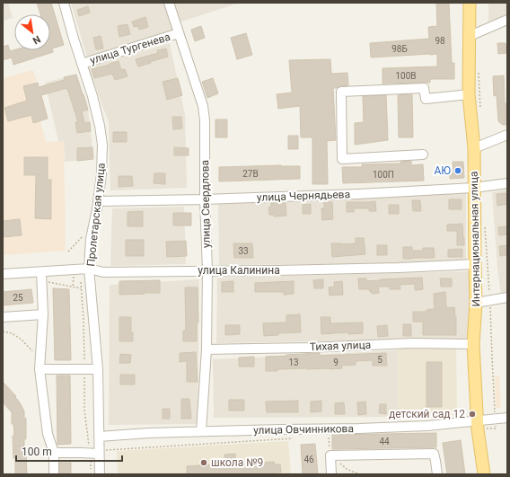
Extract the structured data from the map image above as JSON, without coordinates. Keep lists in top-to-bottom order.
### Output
{
  "streets": {
    "main road": ["Интернациональная улица"],
    "street": [
      "улица Тургенева",
      "улица Чернядьева",
      "улица Свердлова",
      "Пролетарская улица",
      "улица Калинина",
      "Тихая улица",
      "улица Овчинникова"
    ]
  },
  "crossings": [
    ["улица Тургенева", "улица Свердлова"],
    ["улица Тургенева", "Пролетарская улица"],
    ["улица Чернядьева", "улица Свердлова"],
    ["улица Чернядьева", "Пролетарская улица"],
    ["улица Чернядьева", "Интернациональная улица"],
    ["улица Свердлова", "улица Калинина"],
    ["улица Свердлова", "Тихая улица"],
    ["улица Свердлова", "улица Овчинникова"],
    ["Пролетарская улица", "улица Калинина"],
    ["Пролетарская улица", "улица Овчинникова"],
    ["Интернациональная улица", "улица Калинина"],
    ["Интернациональная улица", "Тихая улица"],
    ["Интернациональная улица", "улица Овчинникова"]
  ],
  "places": ["АЮ", "детский сад 12", "школа №9"],
  "house_numbers": [
    "98",
    "98Б",
    "100В",
    "27В",
    "100П",
    "33",
    "25",
    "5",
    "13",
    "9",
    "44",
    "46"
  ],
  "scale_bar": "100 m",
  "north": "bottom right"
}
